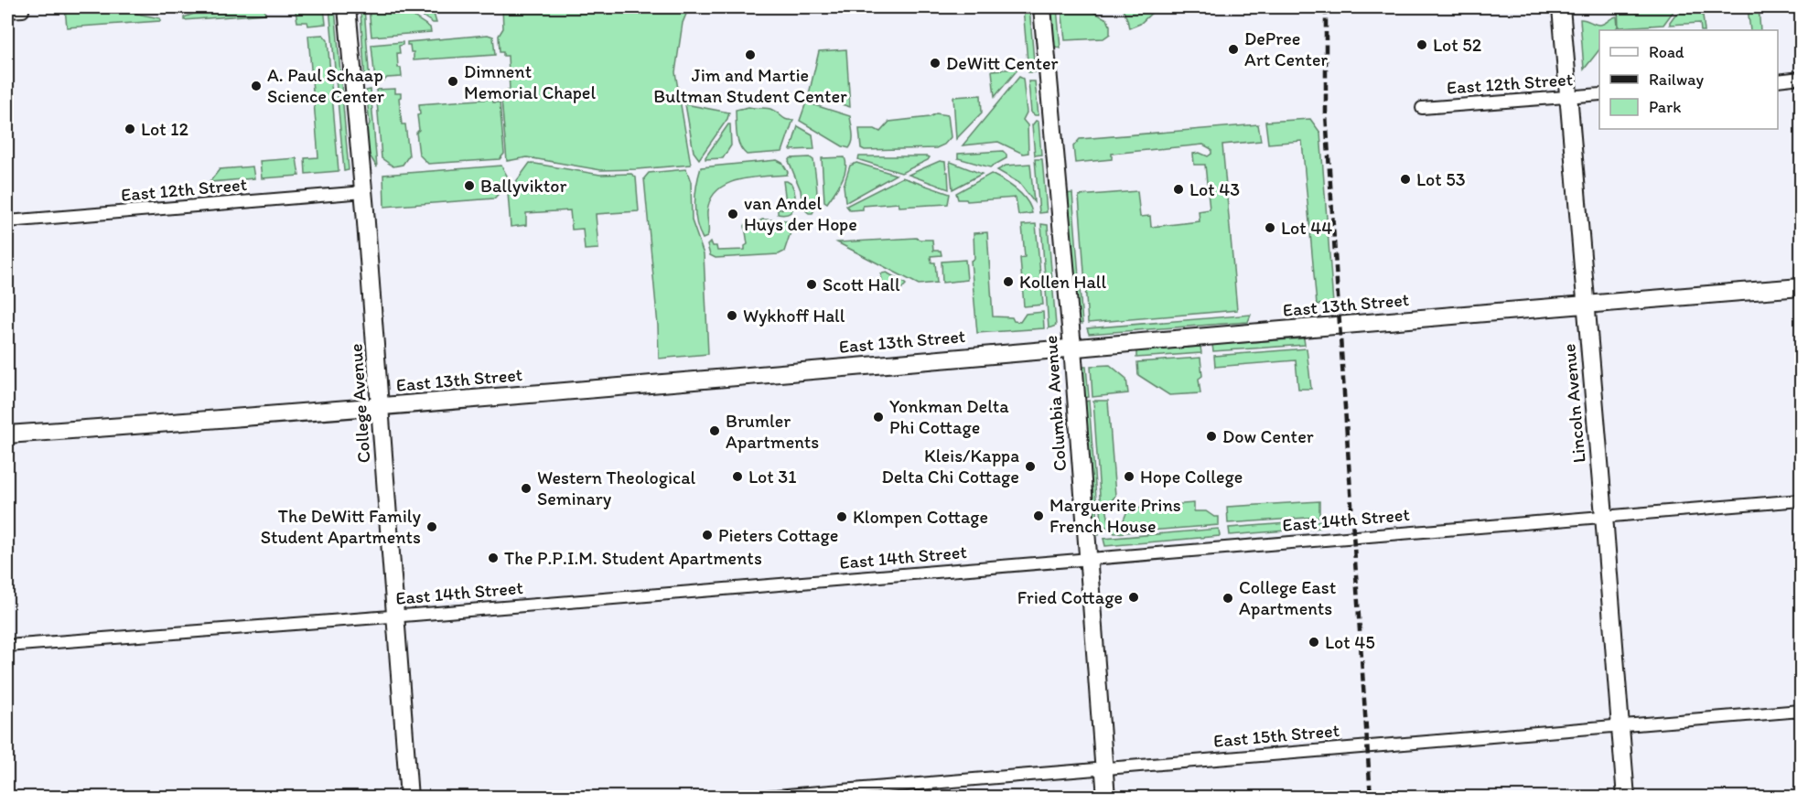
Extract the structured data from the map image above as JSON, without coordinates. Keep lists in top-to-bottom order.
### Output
{
  "streets": {
    "street": [
      "East 12th Street",
      "East 13th Street",
      "College Avenue",
      "Columbia Avenue",
      "Lincoln Avenue",
      "East 14th Street",
      "East 15th Street"
    ]
  },
  "crossings": [
    ["East 12th Street", "College Avenue"],
    ["East 12th Street", "Lincoln Avenue"],
    ["East 13th Street", "College Avenue"],
    ["East 13th Street", "Columbia Avenue"],
    ["East 13th Street", "Lincoln Avenue"],
    ["College Avenue", "East 14th Street"],
    ["Columbia Avenue", "East 14th Street"],
    ["Columbia Avenue", "East 15th Street"],
    ["Lincoln Avenue", "East 14th Street"],
    ["Lincoln Avenue", "East 15th Street"]
  ],
  "places": [
    "Lot 52",
    "DePree Art Center",
    "Jim and Martie Bultman Student Center",
    "DeWitt Center",
    "Dimnent Memorial Chapel",
    "A. Paul Schaap Science Center",
    "Lot 12",
    "Lot 53",
    "Ballyviktor",
    "Lot 43",
    "van Andel Huys der Hope",
    "Lot 44",
    "Kollen Hall",
    "Scott Hall",
    "Wykhoff Hall",
    "Yonkman Delta Phi Cottage",
    "Brumler Apartments",
    "Dow Center",
    "Kleis/Kappa Delta Chi Cottage",
    "Lot 31",
    "Hope College",
    "Western Theological Seminary",
    "Marguerite Prins French House",
    "Klompen Cottage",
    "The DeWitt Family Student Apartments",
    "Pieters Cottage",
    "The P.P.I.M. Student Apartments",
    "Fried Cottage",
    "College East Apartments",
    "Lot 45"
  ],
  "legend": ["Road", "Railway", "Park"]
}
